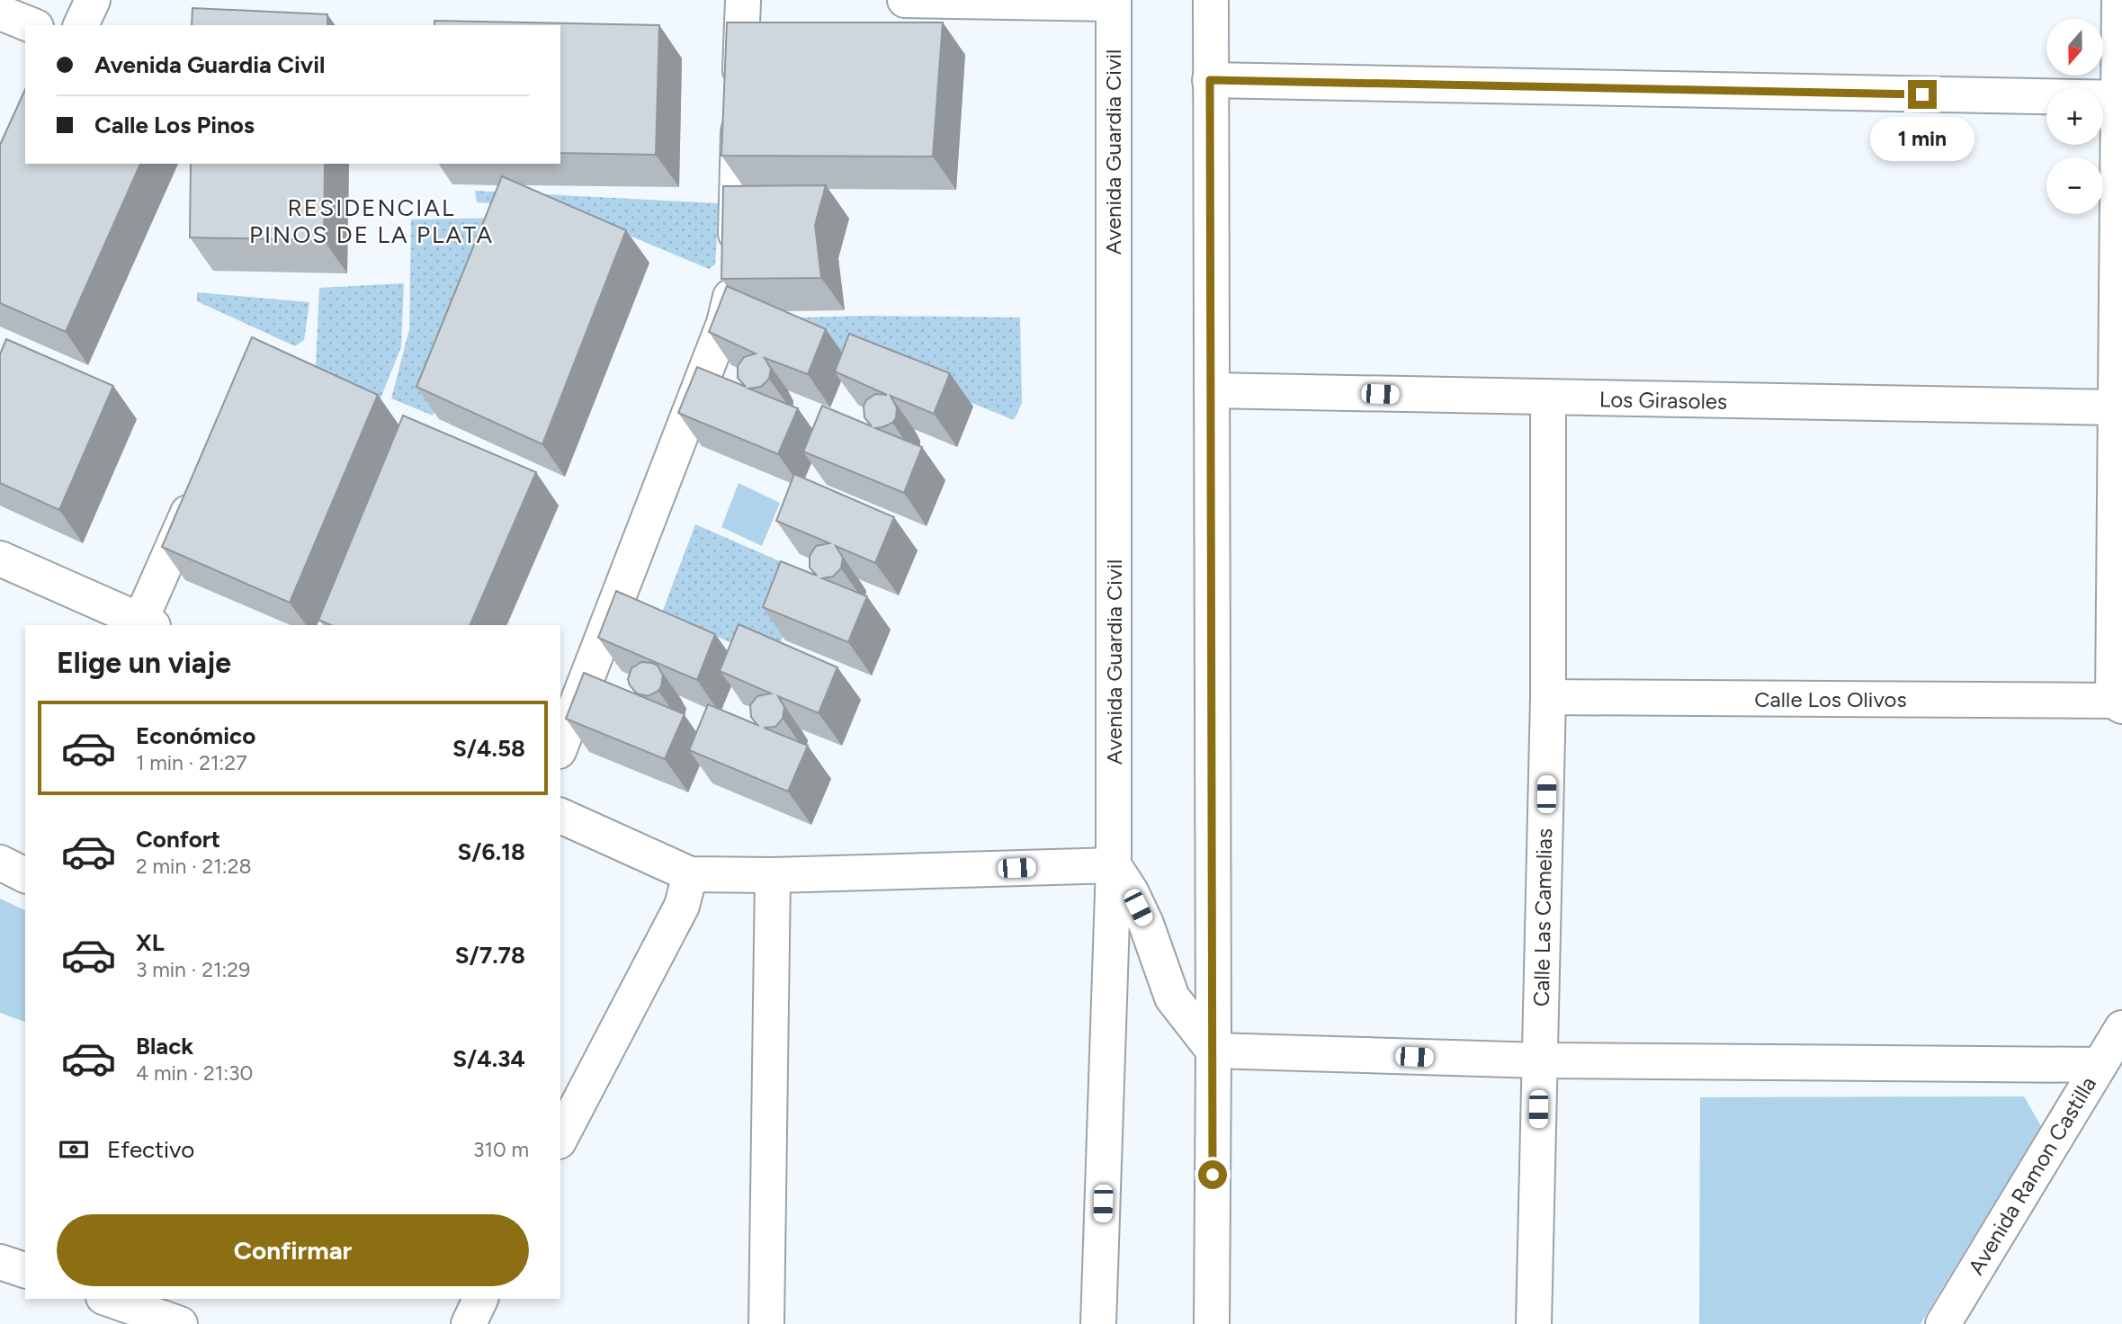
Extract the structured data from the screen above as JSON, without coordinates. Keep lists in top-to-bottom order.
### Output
{
  "streets": {
    "street": [
      "Avenida Guardia Civil",
      "Los Girasoles",
      "Calle Los Olivos",
      "Calle Las Camelias",
      "Avenida Ramon Castilla"
    ]
  },
  "crossings": [
    ["Los Girasoles", "Calle Las Camelias"],
    ["Calle Los Olivos", "Calle Las Camelias"]
  ],
  "districts": ["RESIDENCIAL PINOS DE LA PLATA"],
  "north": "bottom",
  "page": {
    "map_buttons": ["+", "−"],
    "banner": ["Avenida Guardia Civil", "Calle Los Pinos"],
    "bubble": "1 min",
    "heading": "Elige un viaje",
    "list": [
      {
        "name": "Económico",
        "note": "1 min · 21:27",
        "value": "S/4.58"
      },
      {
        "name": "Confort",
        "note": "2 min · 21:28",
        "value": "S/6.18"
      },
      {
        "name": "XL",
        "note": "3 min · 21:29",
        "value": "S/7.78"
      },
      {
        "name": "Black",
        "note": "4 min · 21:30",
        "value": "S/4.34"
      }
    ],
    "pay": ["Efectivo", "310 m"],
    "buttons": "Confirmar"
  }
}
